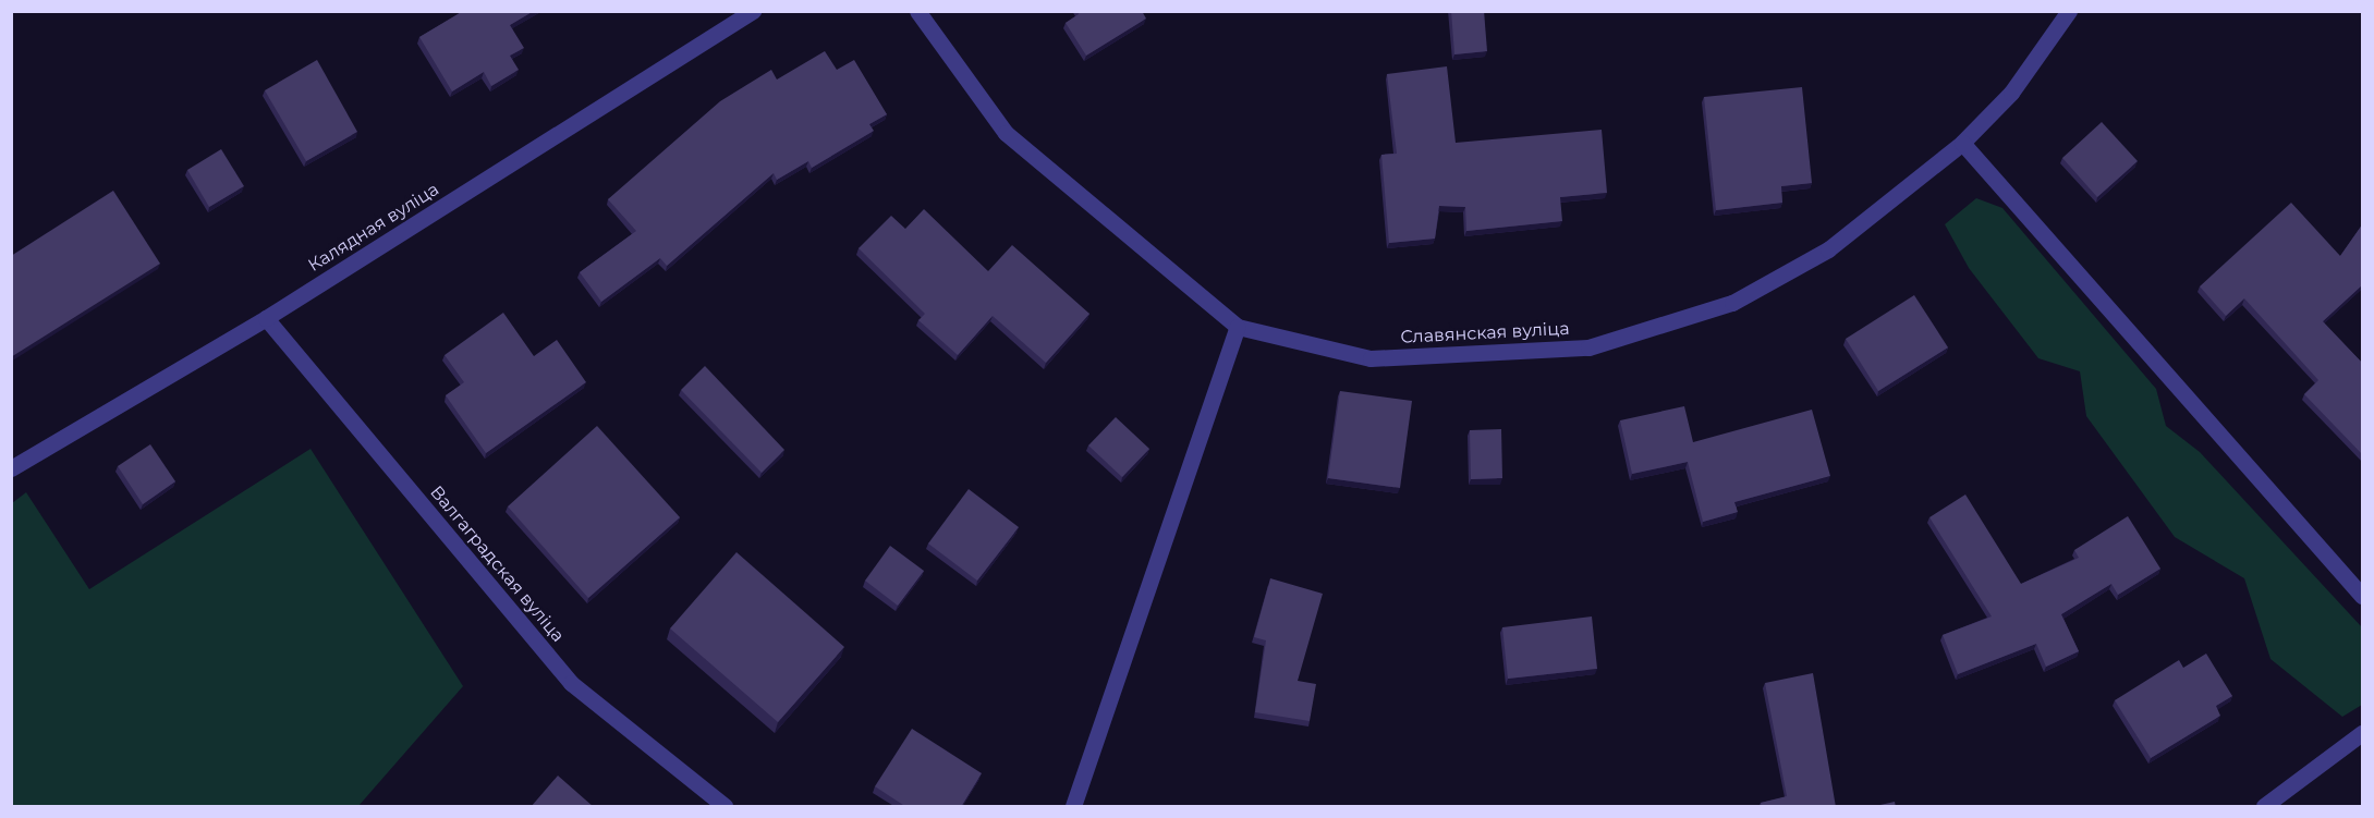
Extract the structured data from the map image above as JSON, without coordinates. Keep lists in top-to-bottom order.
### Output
{
  "streets": {
    "street": ["Калядная вуліца", "Славянская вуліца", "Валгаградская вуліца"]
  },
  "crossings": [
    ["Калядная вуліца", "Валгаградская вуліца"]
  ]
}
